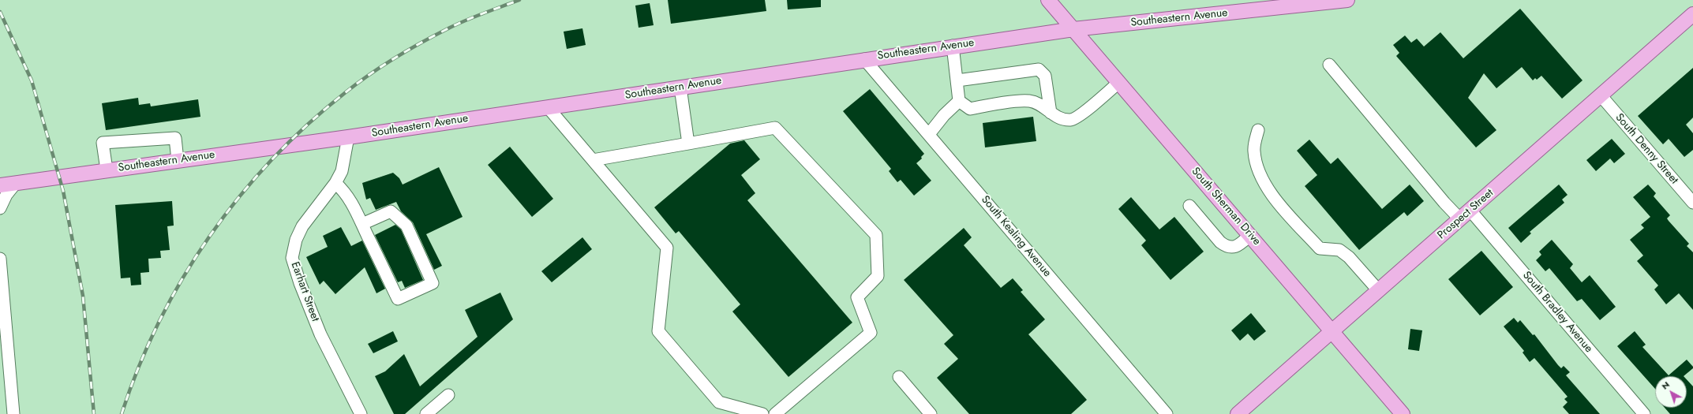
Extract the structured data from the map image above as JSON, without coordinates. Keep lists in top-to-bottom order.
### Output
{
  "streets": {
    "main road": ["Southeastern Avenue", "South Sherman Drive", "Prospect Street"],
    "street": [
      "South Denny Street",
      "South Kealing Avenue",
      "Earhart Street",
      "South Bradley Avenue"
    ]
  },
  "crossings": [
    ["Southeastern Avenue", "South Sherman Drive"],
    ["Southeastern Avenue", "South Kealing Avenue"],
    ["Southeastern Avenue", "Earhart Street"],
    ["South Denny Street", "Prospect Street"],
    ["South Sherman Drive", "Prospect Street"],
    ["Prospect Street", "South Bradley Avenue"]
  ],
  "north": "top left"
}
